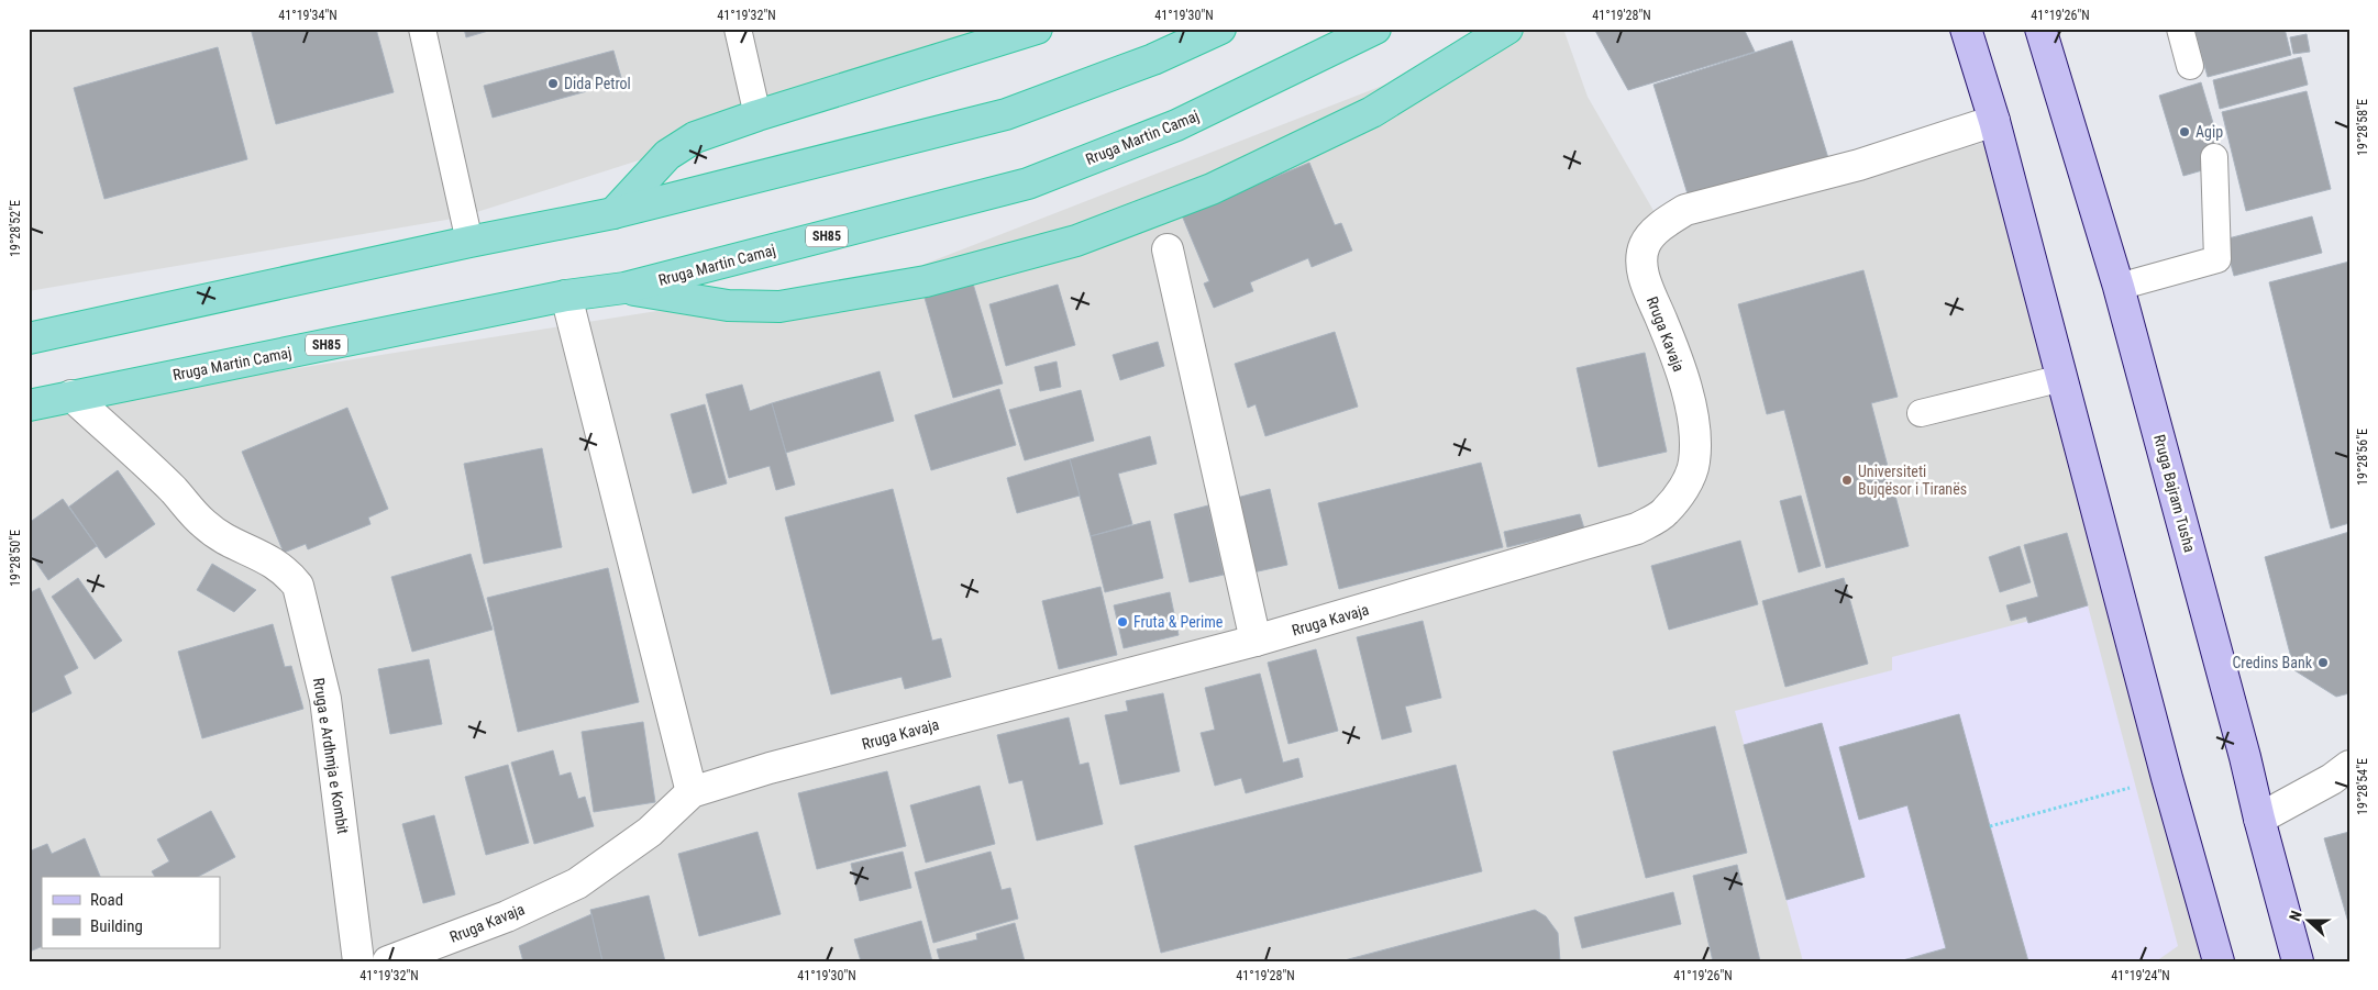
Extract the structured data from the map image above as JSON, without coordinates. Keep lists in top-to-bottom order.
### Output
{
  "streets": {
    "highway": ["Rruga Martin Camaj", "SH85"],
    "main road": ["Rruga Bajram Tusha"],
    "street": ["Rruga Kavaja", "Rruga e Ardhmja e Kombit"]
  },
  "crossings": [
    ["Rruga Martin Camaj", "Rruga e Ardhmja e Kombit"]
  ],
  "places": [
    "Dida Petrol",
    "Agip",
    "Universiteti Bujqësor i Tiranës",
    "Fruta & Perime",
    "Credins Bank"
  ],
  "legend": ["Road", "Building"],
  "north": "left",
  "coordinates": [
    "41°19'34\"N",
    "41°19'32\"N",
    "41°19'30\"N",
    "41°19'28\"N",
    "41°19'26\"N",
    "19°28'58\"E",
    "19°28'52\"E",
    "19°28'56\"E",
    "19°28'50\"E",
    "19°28'54\"E",
    "41°19'24\"N"
  ]
}
